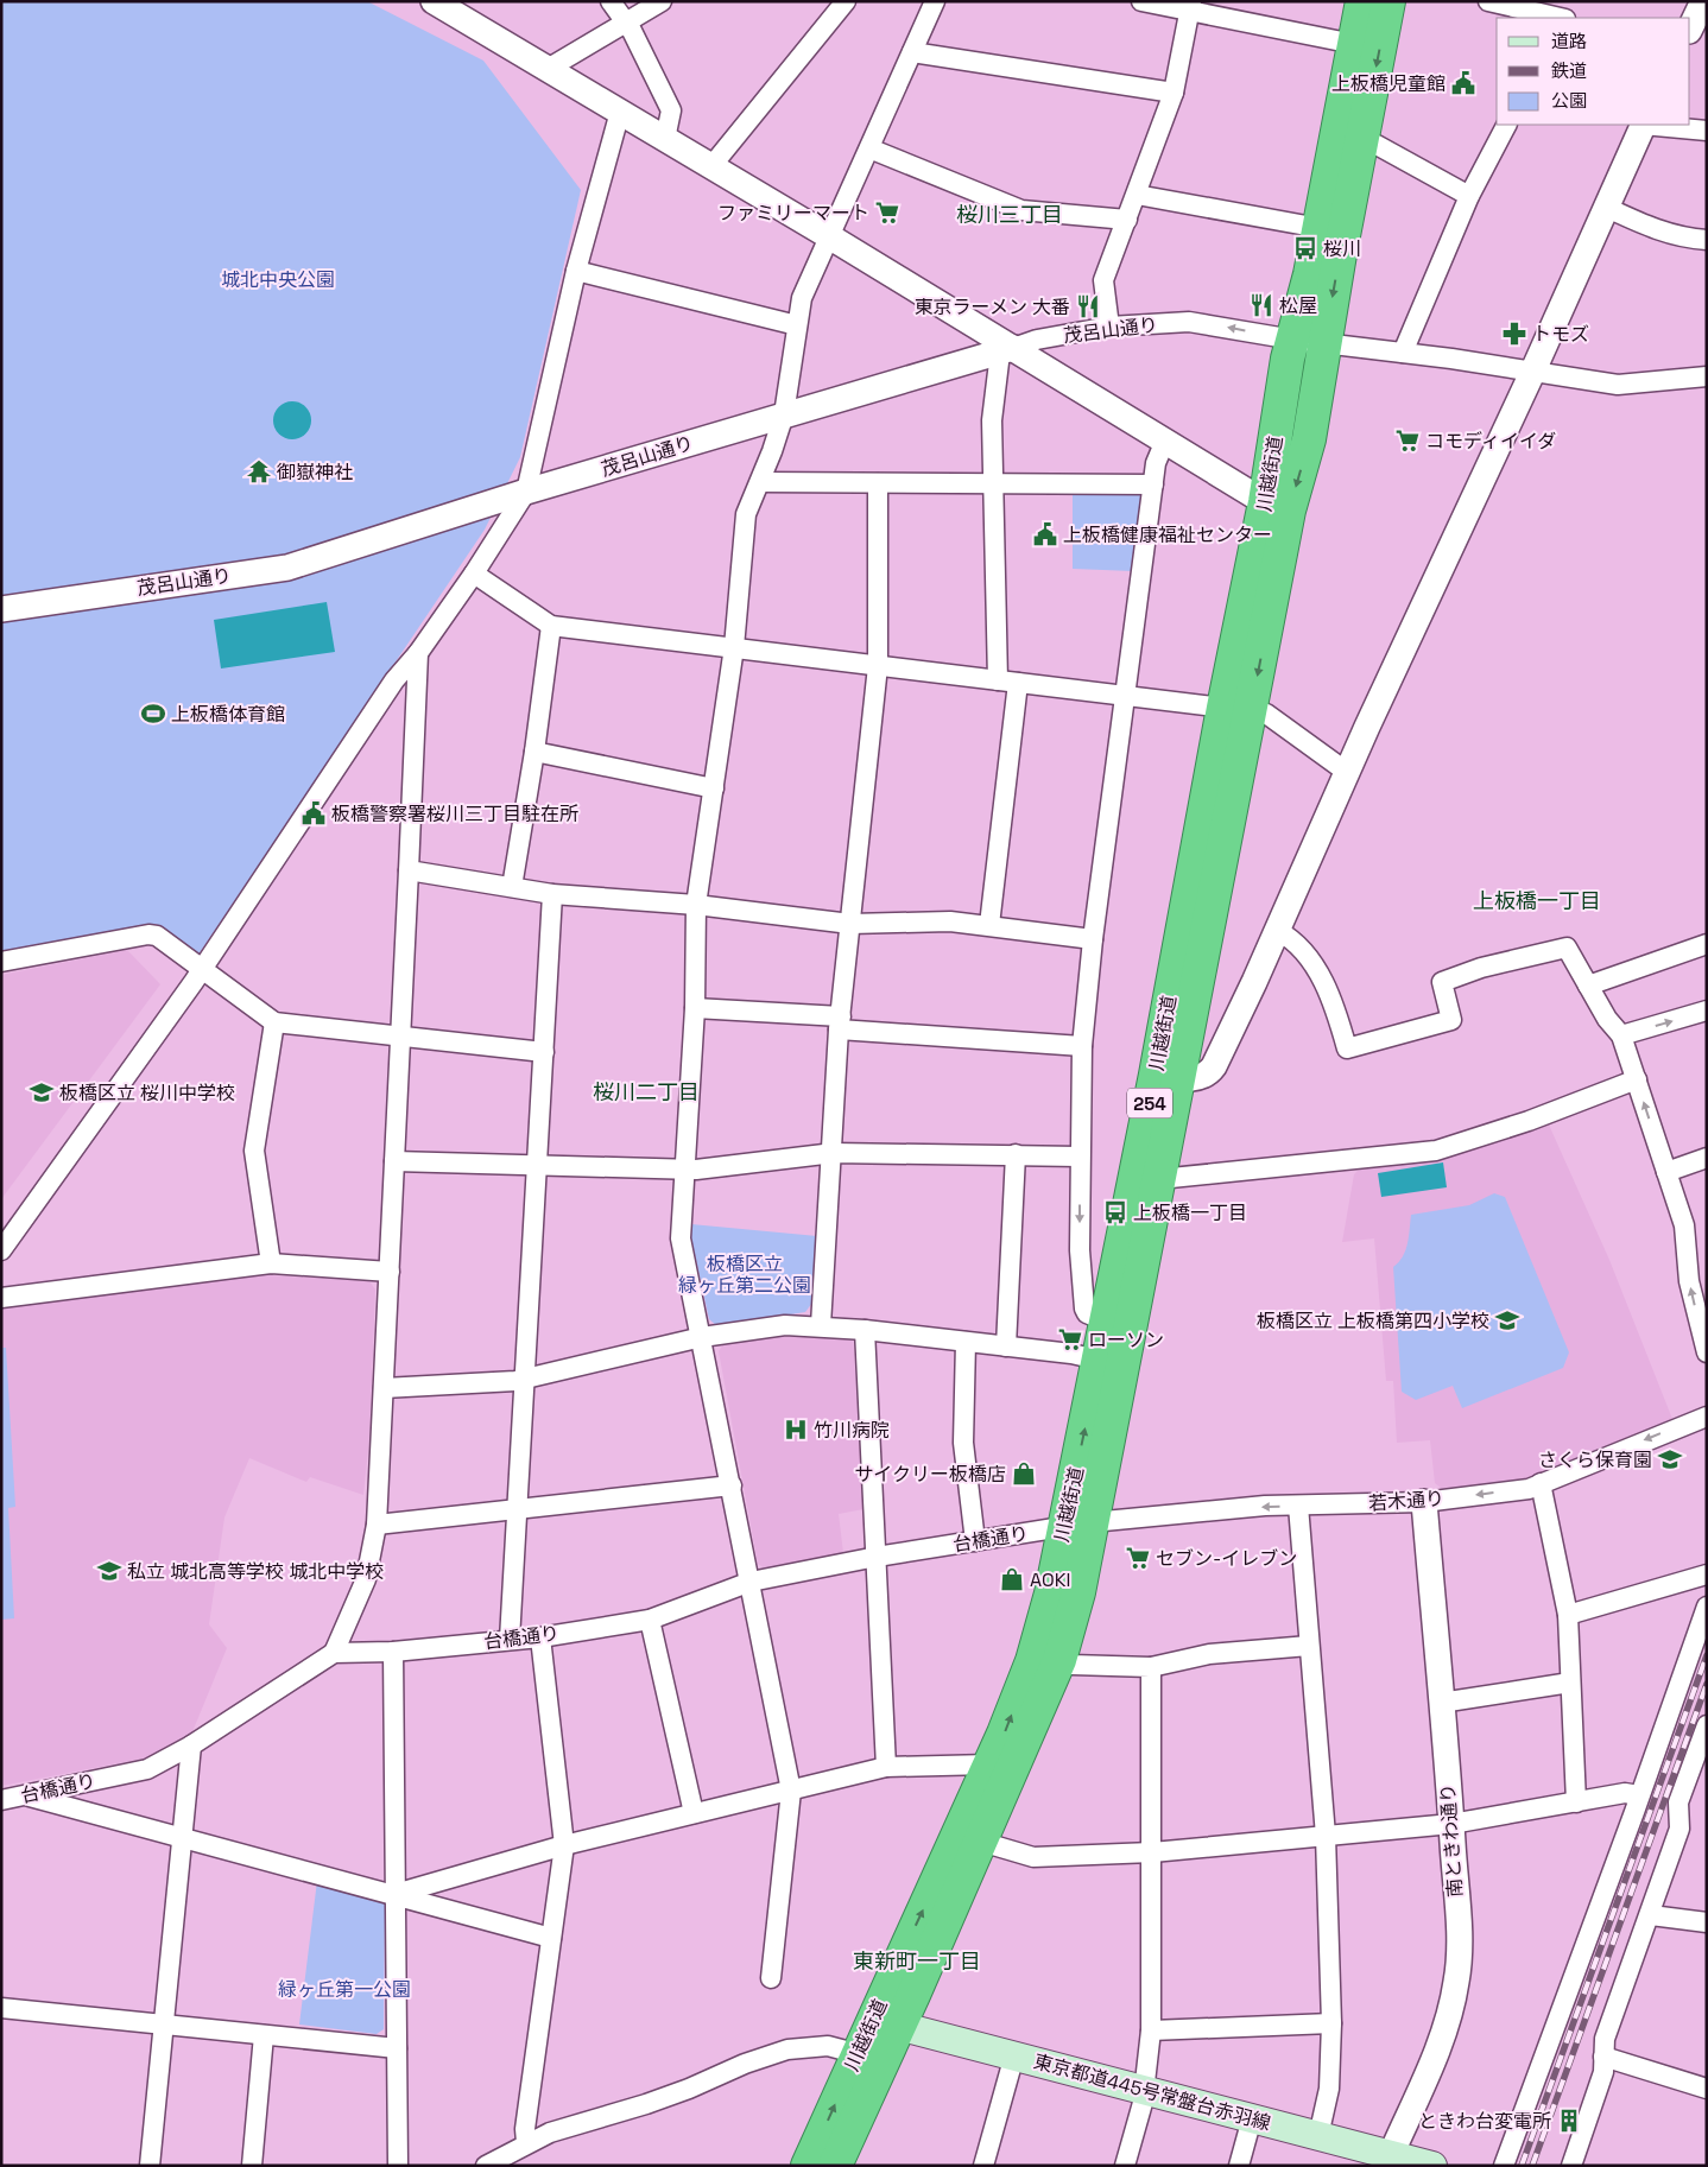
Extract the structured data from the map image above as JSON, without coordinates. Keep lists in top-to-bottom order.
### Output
{
  "streets": {
    "highway": ["川越街道", "254"],
    "main road": ["東京都道445号常盤台赤羽線"],
    "street": [
      "茂呂山通り",
      "若木通り",
      "台橋通り",
      "南ときわ通り"
    ]
  },
  "crossings": [
    ["茂呂山通り", "川越街道"],
    ["川越街道", "若木通り"],
    ["川越街道", "台橋通り"],
    ["川越街道", "東京都道445号常盤台赤羽線"],
    ["若木通り", "台橋通り"],
    ["若木通り", "南ときわ通り"],
    ["南ときわ通り", "東京都道445号常盤台赤羽線"]
  ],
  "districts": [
    "桜川三丁目",
    "上板橋一丁目",
    "桜川二丁目",
    "東新町一丁目"
  ],
  "parks": ["城北中央公園", "板橋区立 緑ヶ丘第二公園", "緑ヶ丘第一公園"],
  "places": {
    "public building": ["上板橋児童館", "上板橋健康福祉センター", "板橋警察署桜川三丁目駐在所"],
    "supermarket": [
      "ファミリーマート",
      "コモディイイダ",
      "ローソン",
      "セブン-イレブン"
    ],
    "bus stop": ["桜川", "上板橋一丁目"],
    "restaurant": ["松屋", "東京ラーメン 大番"],
    "pharmacy": ["トモズ"],
    "temple": ["御嶽神社"],
    "sports": ["上板橋体育館"],
    "school or university": [
      "板橋区立 桜川中学校",
      "板橋区立 上板橋第四小学校",
      "さくら保育園",
      "私立 城北高等学校 城北中学校"
    ],
    "hospital": ["竹川病院"],
    "shop": ["サイクリー板橋店", "AOKI"],
    "building": ["ときわ台変電所"]
  },
  "legend": ["道路", "鉄道", "公園"]
}
